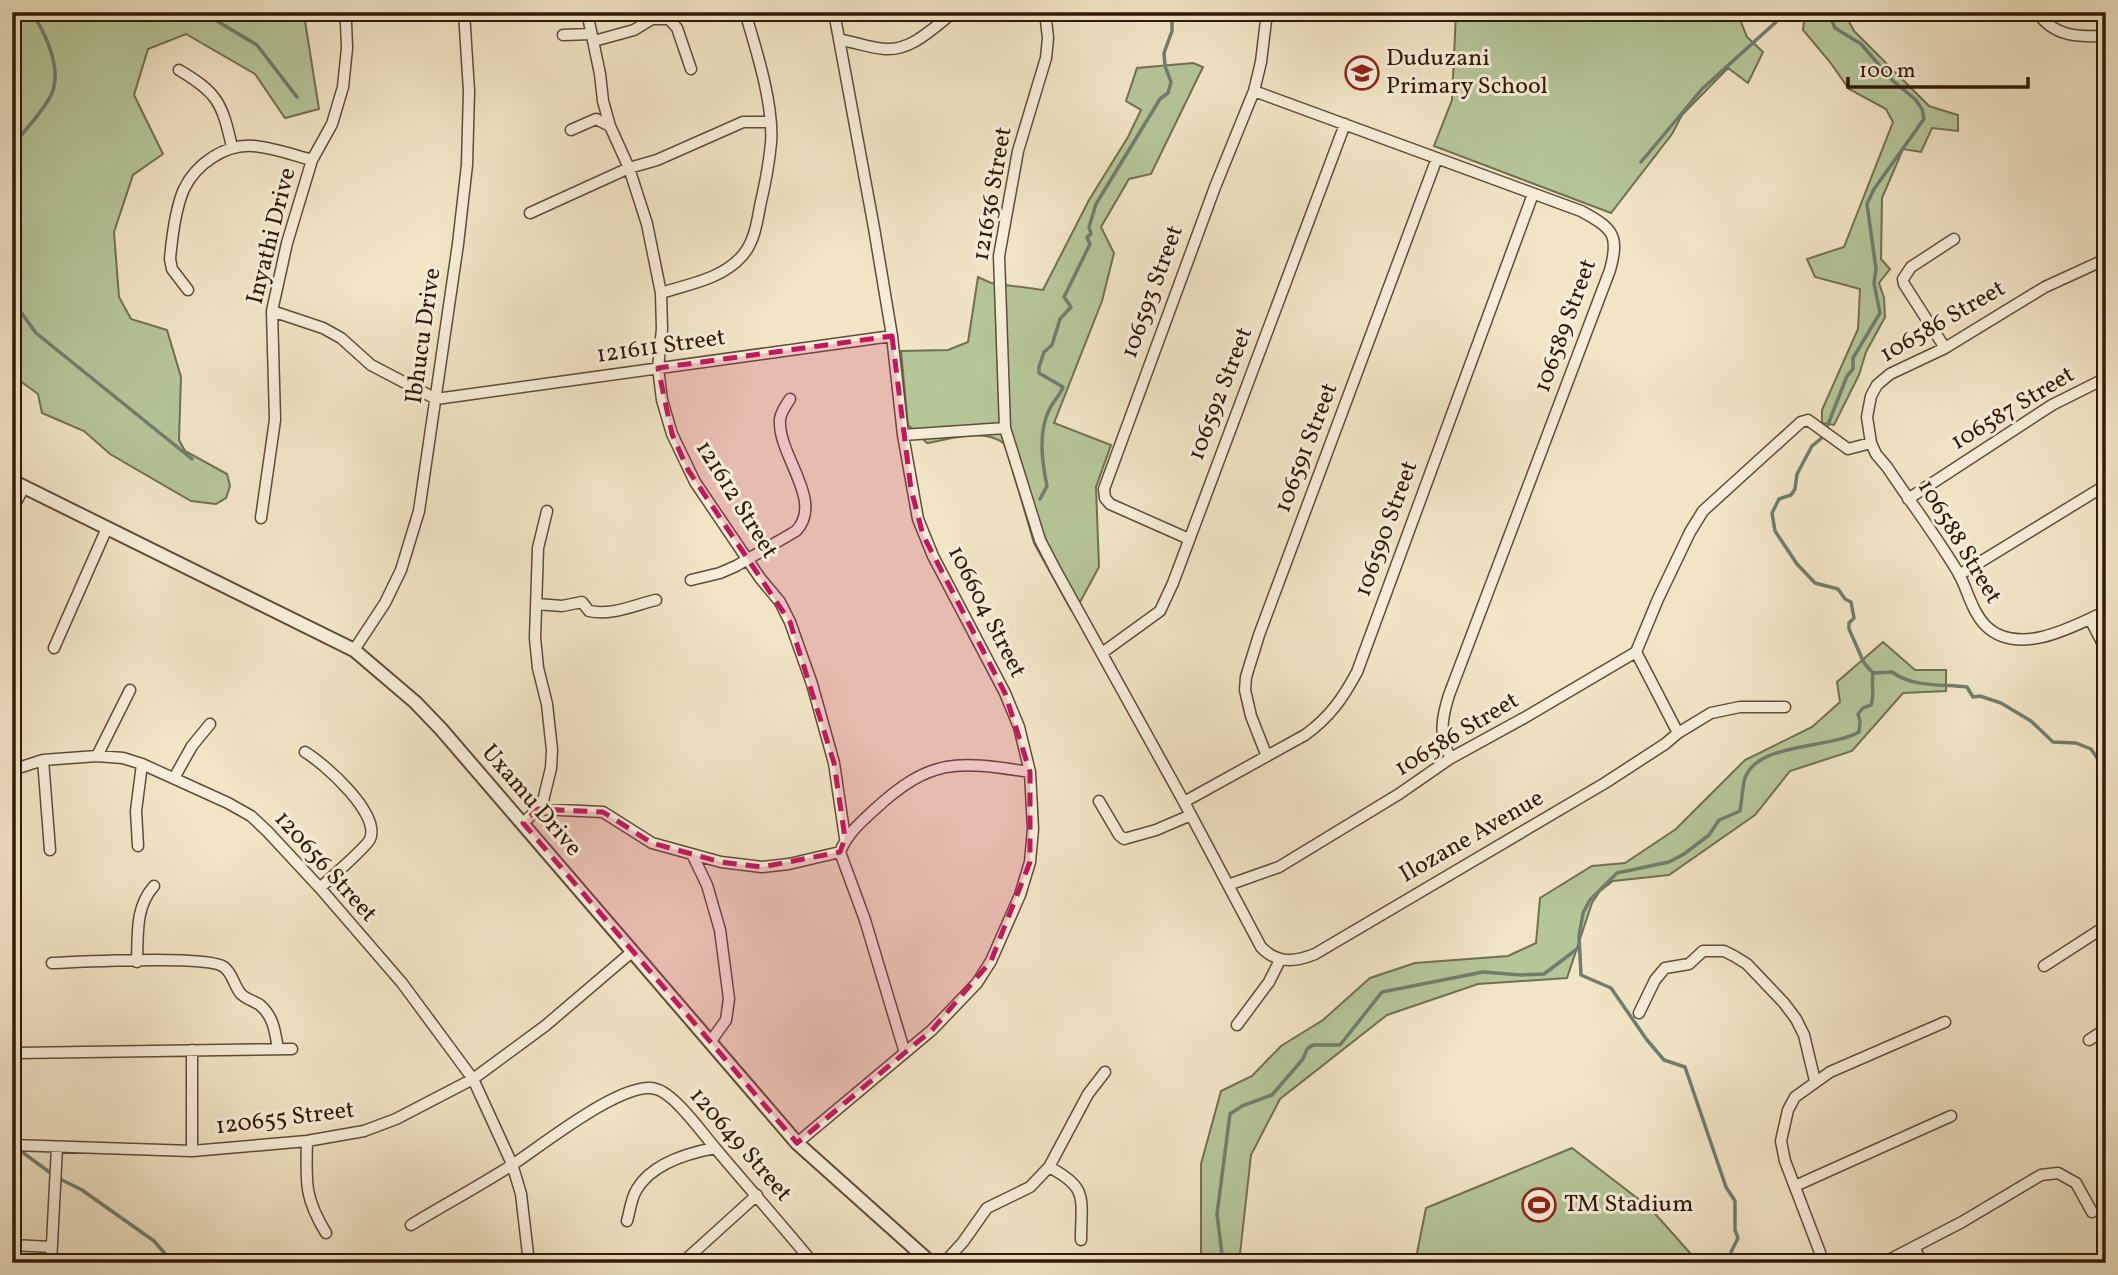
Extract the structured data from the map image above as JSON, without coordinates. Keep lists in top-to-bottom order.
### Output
{
  "streets": {
    "street": [
      "121636 Street",
      "Inyathi Drive",
      "106593 Street",
      "106586 Street",
      "106589 Street",
      "Ibhucu Drive",
      "121611 Street",
      "106592 Street",
      "106587 Street",
      "106591 Street",
      "121612 Street",
      "106590 Street",
      "106588 Street",
      "106604 Street",
      "Uxamu Drive",
      "Ilozane Avenue",
      "120656 Street",
      "120655 Street",
      "120649 Street"
    ]
  },
  "crossings": [
    ["106593 Street", "106589 Street"],
    ["106593 Street", "106592 Street"],
    ["106586 Street", "106589 Street"],
    ["106586 Street", "106588 Street"],
    ["106589 Street", "106592 Street"],
    ["106589 Street", "106591 Street"],
    ["106589 Street", "106590 Street"],
    ["Ibhucu Drive", "121611 Street"],
    ["Ibhucu Drive", "Uxamu Drive"],
    ["121611 Street", "121612 Street"],
    ["121611 Street", "106604 Street"],
    ["106587 Street", "106588 Street"],
    ["106591 Street", "106590 Street"],
    ["106604 Street", "Uxamu Drive"],
    ["Uxamu Drive", "120655 Street"],
    ["120656 Street", "120655 Street"],
    ["120656 Street", "120649 Street"]
  ],
  "places": {
    "school or university": ["Duduzani Primary School"],
    "sports": ["TM Stadium"]
  },
  "scale_bar": "100 m"
}
